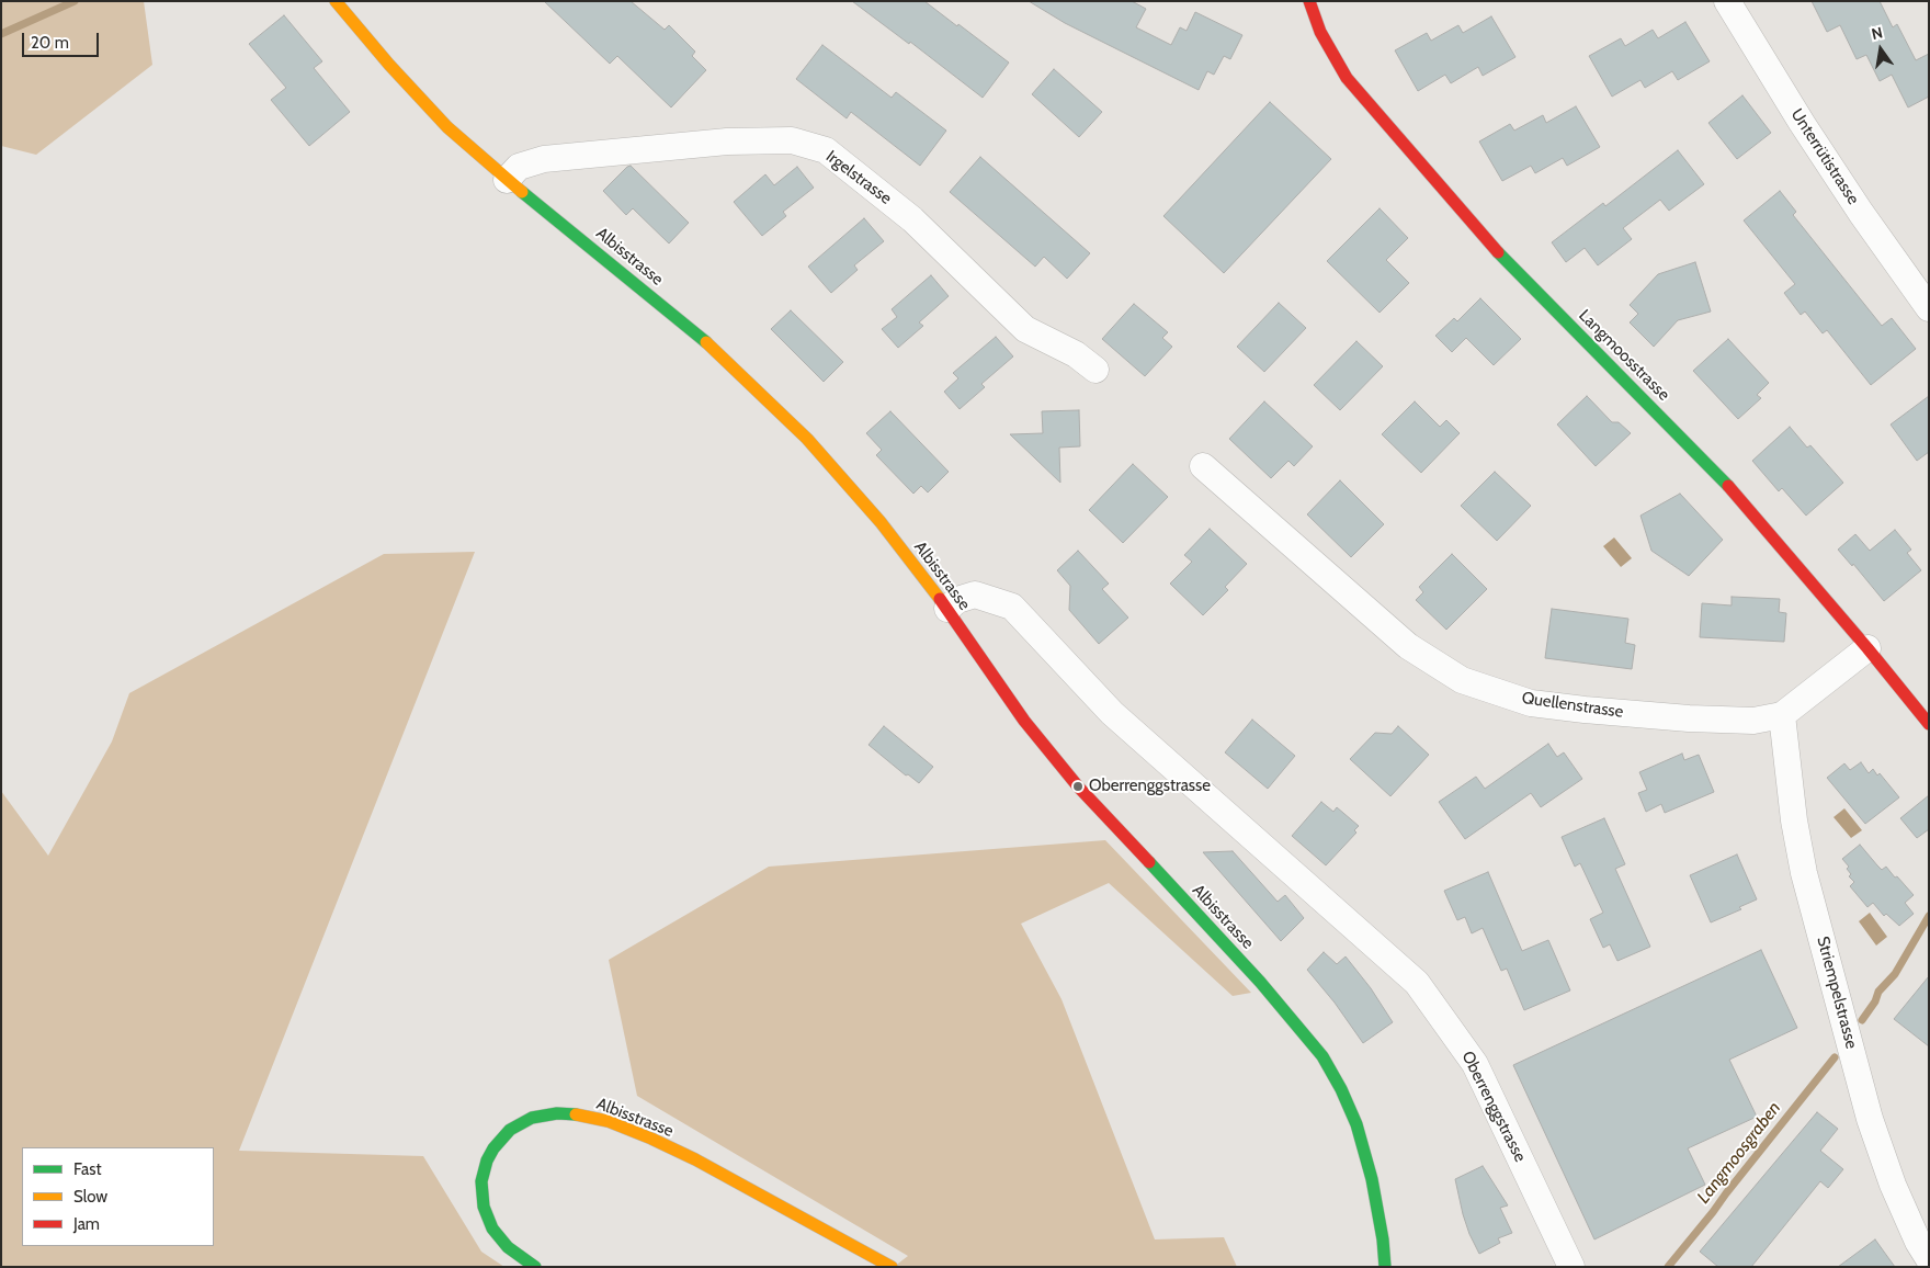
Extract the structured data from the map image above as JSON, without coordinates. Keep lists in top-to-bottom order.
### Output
{
  "streets": {
    "main road": ["Albisstrasse", "Langmoosstrasse"],
    "street": [
      "Unterrütistrasse",
      "Irgelstrasse",
      "Quellenstrasse",
      "Striempelstrasse",
      "Oberrenggstrasse"
    ]
  },
  "crossings": [
    ["Irgelstrasse", "Albisstrasse"],
    ["Albisstrasse", "Oberrenggstrasse"],
    ["Langmoosstrasse", "Quellenstrasse"],
    ["Quellenstrasse", "Striempelstrasse"]
  ],
  "water": ["Langmoosgraben"],
  "places": ["Oberrenggstrasse"],
  "legend": ["Fast", "Slow", "Jam"],
  "scale_bar": "20 m",
  "north": "top"
}
